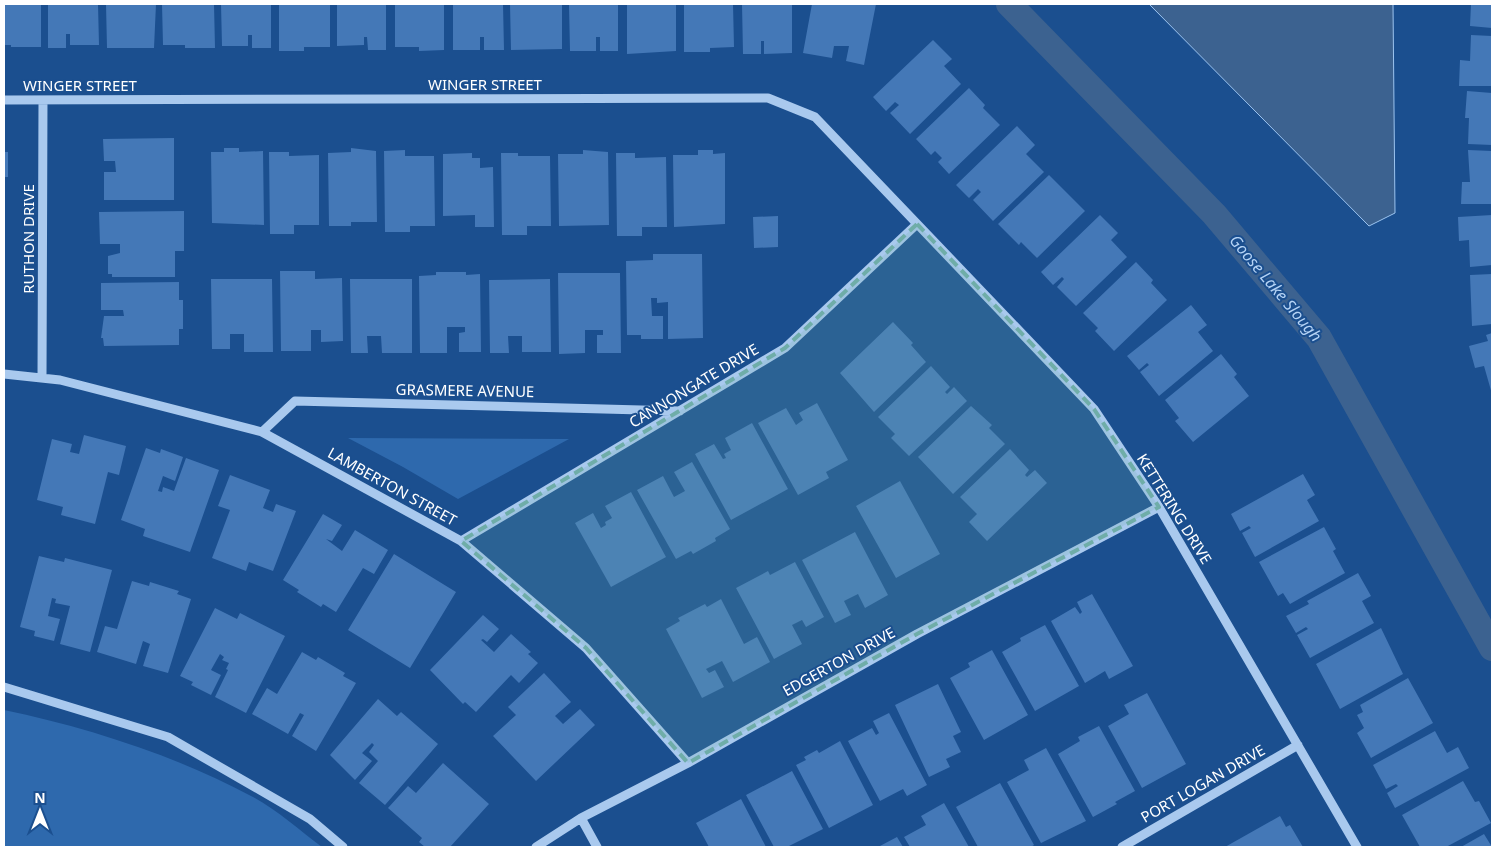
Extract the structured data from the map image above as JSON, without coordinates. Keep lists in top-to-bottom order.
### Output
{
  "streets": {
    "street": [
      "WINGER STREET",
      "RUTHON DRIVE",
      "CANNONGATE DRIVE",
      "GRASMERE AVENUE",
      "LAMBERTON STREET",
      "KETTERING DRIVE",
      "EDGERTON DRIVE",
      "PORT LOGAN DRIVE"
    ]
  },
  "crossings": [
    ["WINGER STREET", "RUTHON DRIVE"],
    ["WINGER STREET", "CANNONGATE DRIVE"],
    ["WINGER STREET", "KETTERING DRIVE"],
    ["RUTHON DRIVE", "LAMBERTON STREET"],
    ["CANNONGATE DRIVE", "GRASMERE AVENUE"],
    ["CANNONGATE DRIVE", "LAMBERTON STREET"],
    ["CANNONGATE DRIVE", "KETTERING DRIVE"],
    ["GRASMERE AVENUE", "LAMBERTON STREET"],
    ["LAMBERTON STREET", "EDGERTON DRIVE"],
    ["KETTERING DRIVE", "EDGERTON DRIVE"],
    ["KETTERING DRIVE", "PORT LOGAN DRIVE"]
  ],
  "water": ["Goose Lake Slough"],
  "north": "top"
}
